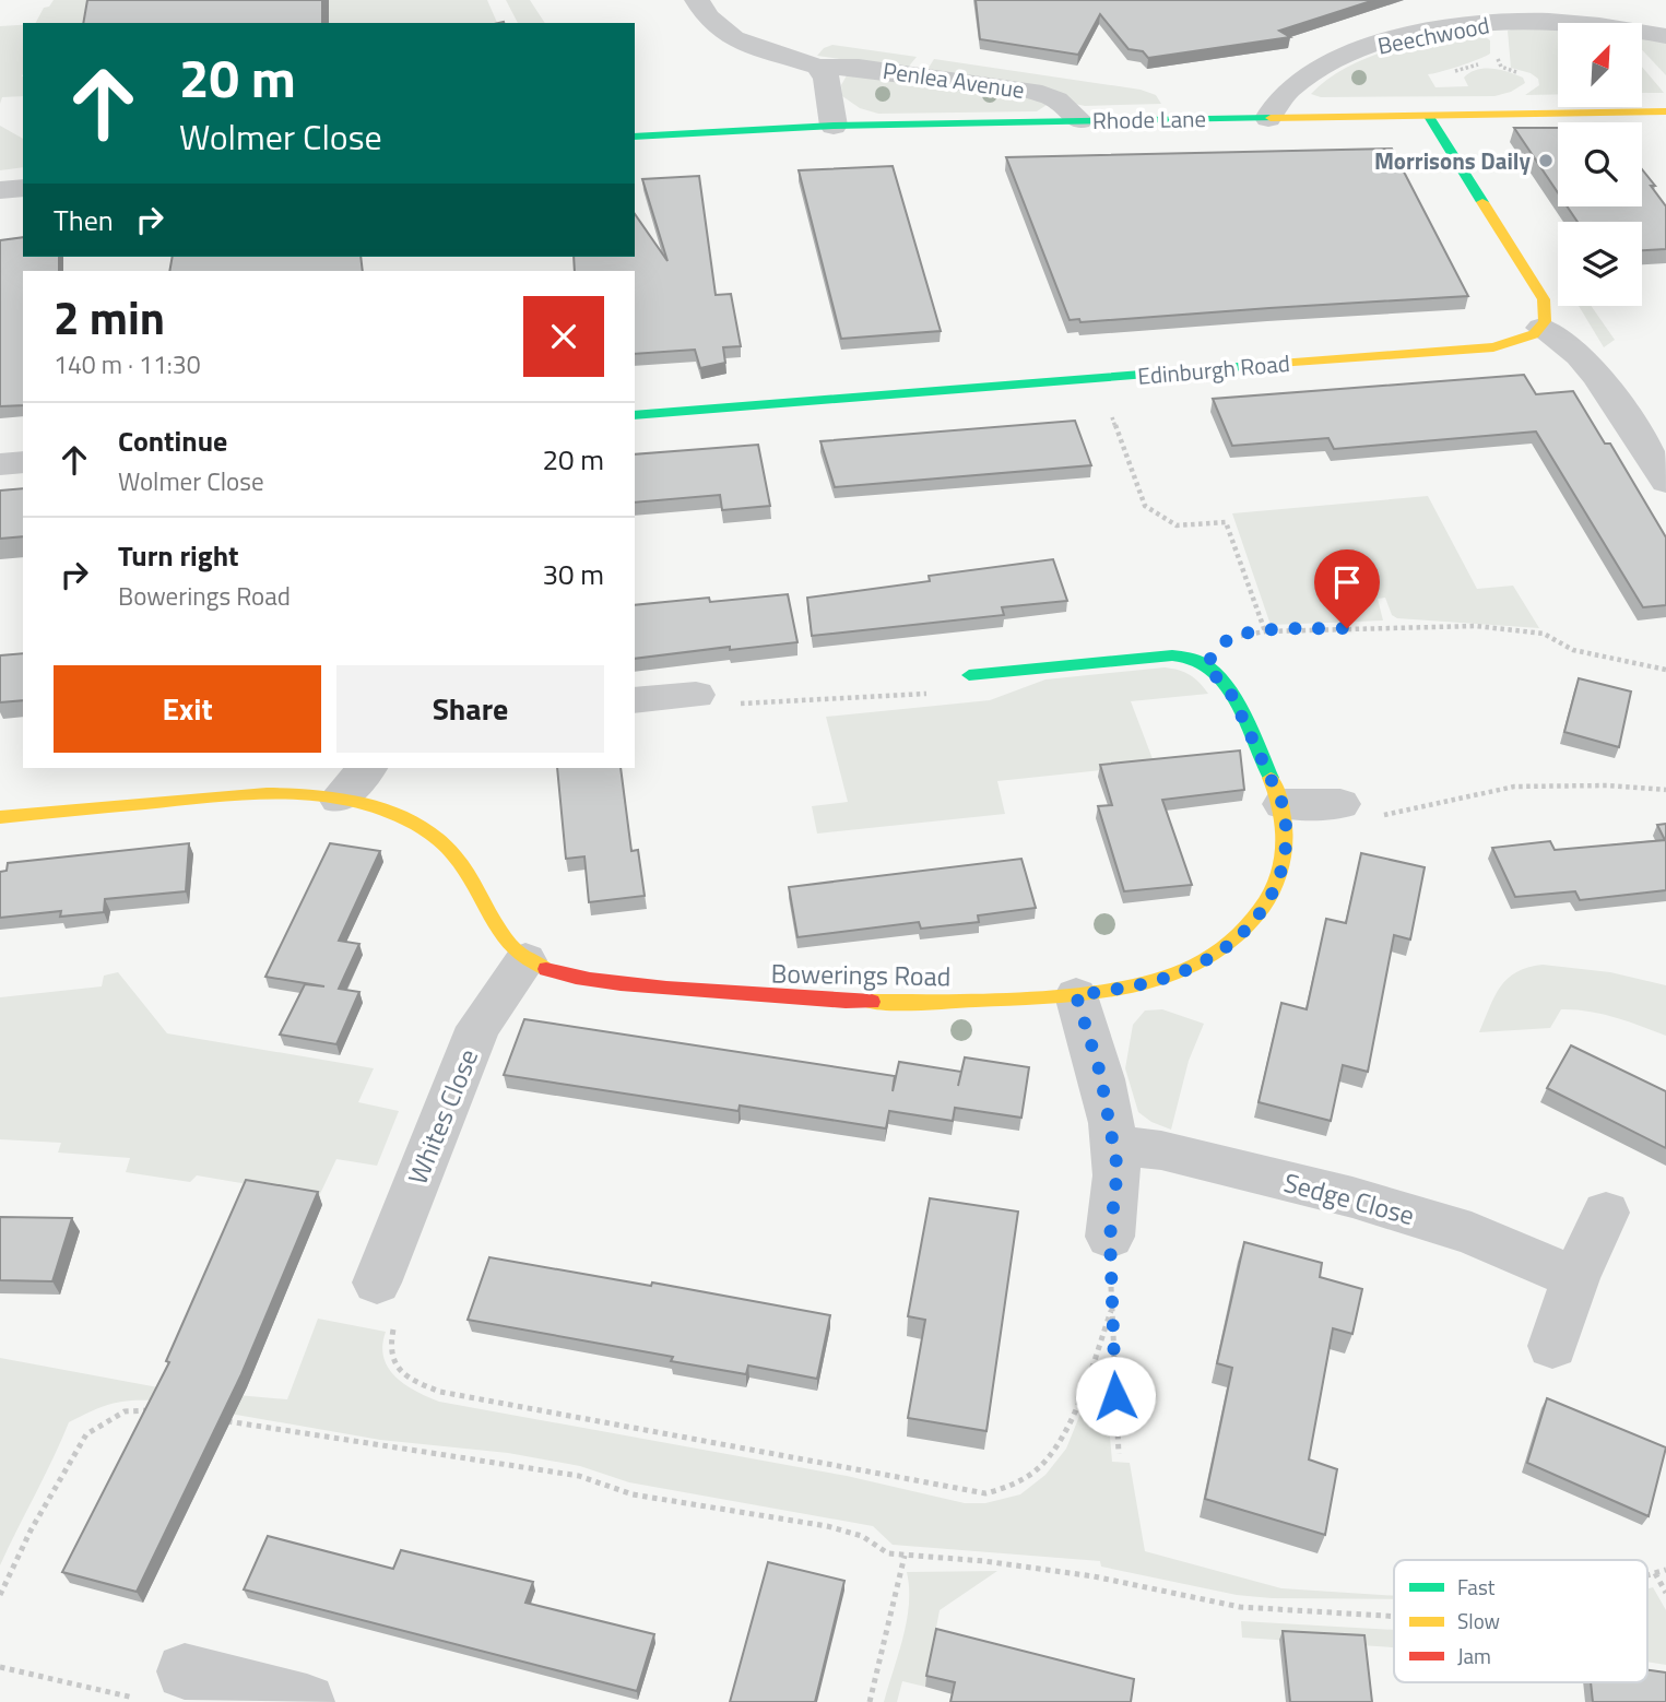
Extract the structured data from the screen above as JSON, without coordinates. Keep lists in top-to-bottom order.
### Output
{
  "streets": {
    "street": [
      "Beechwood",
      "Penlea Avenue",
      "Rhode Lane",
      "Edinburgh Road",
      "Bowerings Road",
      "Whites Close",
      "Sedge Close"
    ]
  },
  "crossings": [
    ["Beechwood", "Rhode Lane"],
    ["Penlea Avenue", "Rhode Lane"],
    ["Bowerings Road", "Whites Close"]
  ],
  "places": ["Morrisons Daily"],
  "legend": ["Fast", "Slow", "Jam"],
  "north": "top right",
  "page": {
    "turn": ["20 m", "Wolmer Close"],
    "then": "Then",
    "heading": ["2 min", "140 m · 11:30"],
    "list": [
      {
        "name": "Continue",
        "note": "Wolmer Close",
        "value": "20 m"
      },
      {
        "name": "Turn right",
        "note": "Bowerings Road",
        "value": "30 m"
      }
    ],
    "buttons": ["Exit", "Share"]
  }
}
